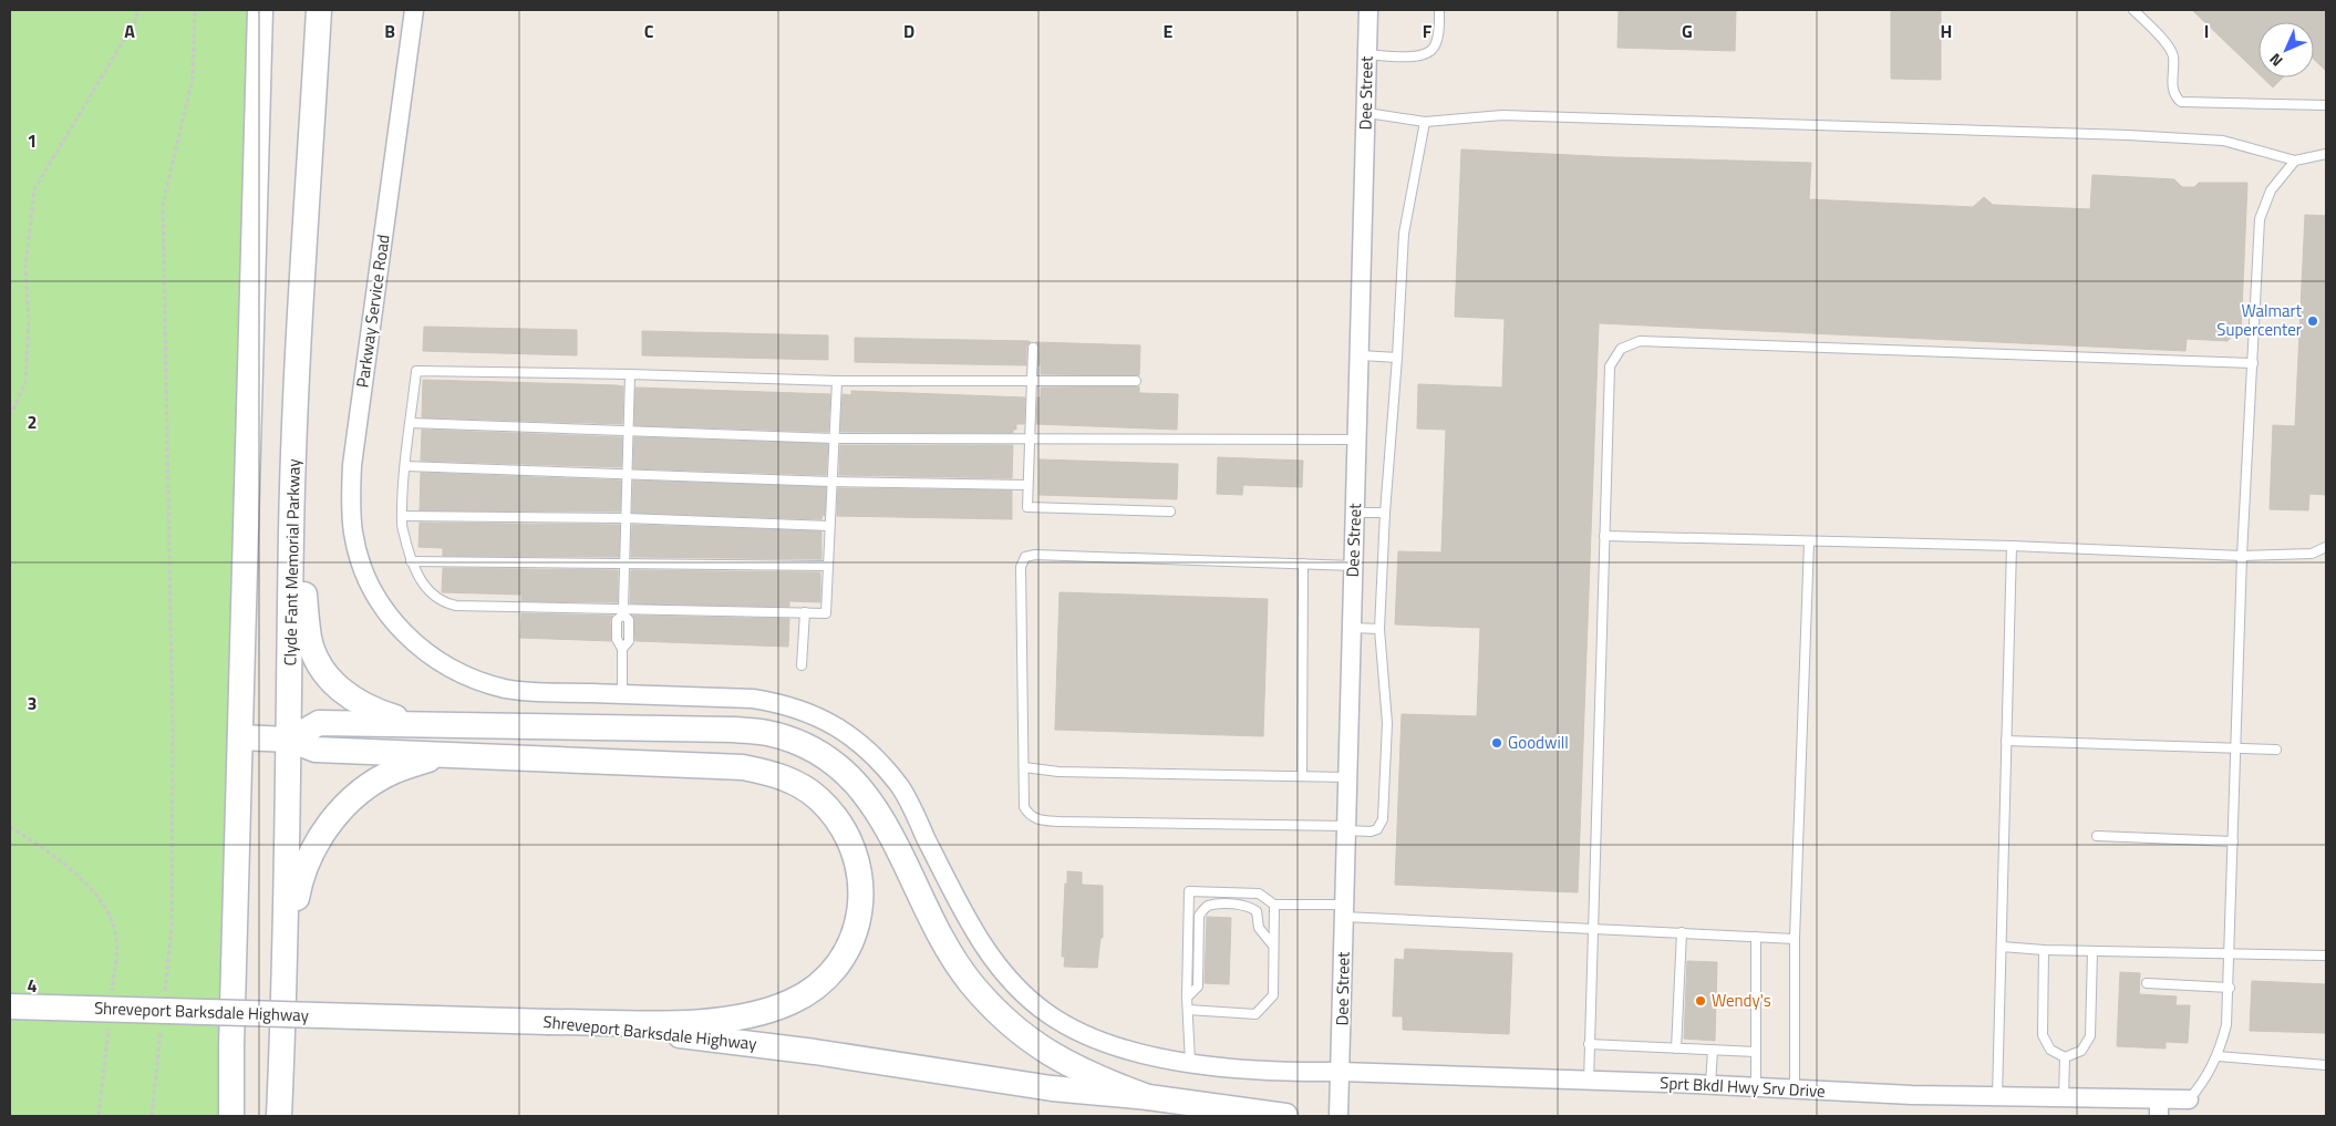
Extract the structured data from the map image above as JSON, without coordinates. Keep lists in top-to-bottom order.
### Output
{
  "streets": {
    "main road": ["Clyde Fant Memorial Parkway", "Shreveport Barksdale Highway"],
    "street": ["Dee Street", "Parkway Service Road", "Sprt Bkdl Hwy Srv Drive"]
  },
  "crossings": [
    ["Dee Street", "Sprt Bkdl Hwy Srv Drive"],
    ["Parkway Service Road", "Sprt Bkdl Hwy Srv Drive"]
  ],
  "places": ["Walmart Supercenter", "Goodwill", "Wendy's"],
  "north": "bottom left",
  "grid": {
    "columns": [
      "A",
      "B",
      "C",
      "D",
      "E",
      "F",
      "G",
      "H",
      "I"
    ],
    "rows": [
      "1",
      "2",
      "3",
      "4"
    ]
  }
}
